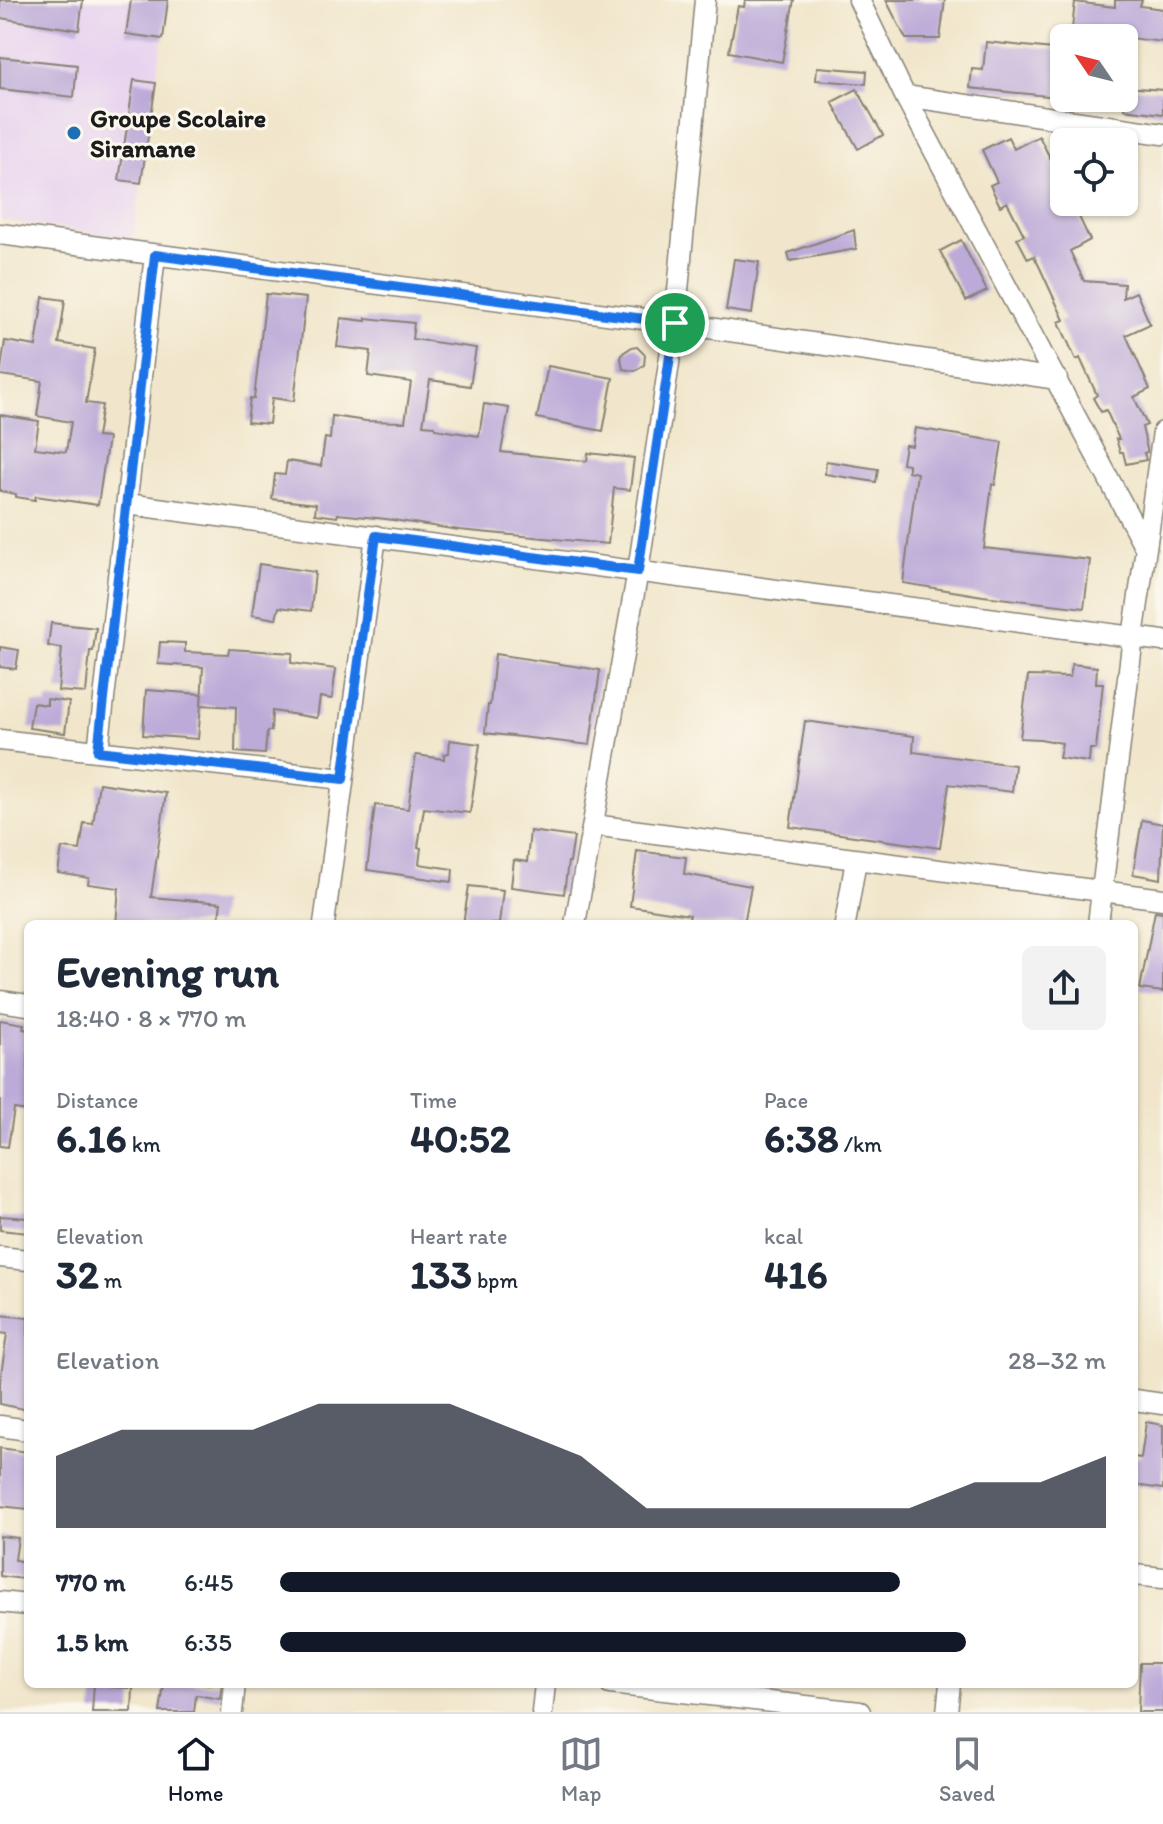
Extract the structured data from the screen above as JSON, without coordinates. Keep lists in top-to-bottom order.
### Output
{
  "places": ["Groupe Scolaire Siramane"],
  "north": "top left",
  "page": {
    "heading": ["Evening run", "18:40 · 8 × 770 m"],
    "stats": [
      ["Distance", "6.16 km"],
      ["Time", "40:52"],
      ["Pace", "6:38 /km"],
      ["Elevation", "32 m"],
      ["Heart rate", "133 bpm"],
      ["kcal", "416"]
    ],
    "chart": ["Elevation", "28–32 m"],
    "list": [
      {
        "name": "770 m",
        "note": "6:45"
      },
      {
        "name": "1.5 km",
        "note": "6:35"
      }
    ],
    "tabs": ["Home", "Map", "Saved"]
  }
}
